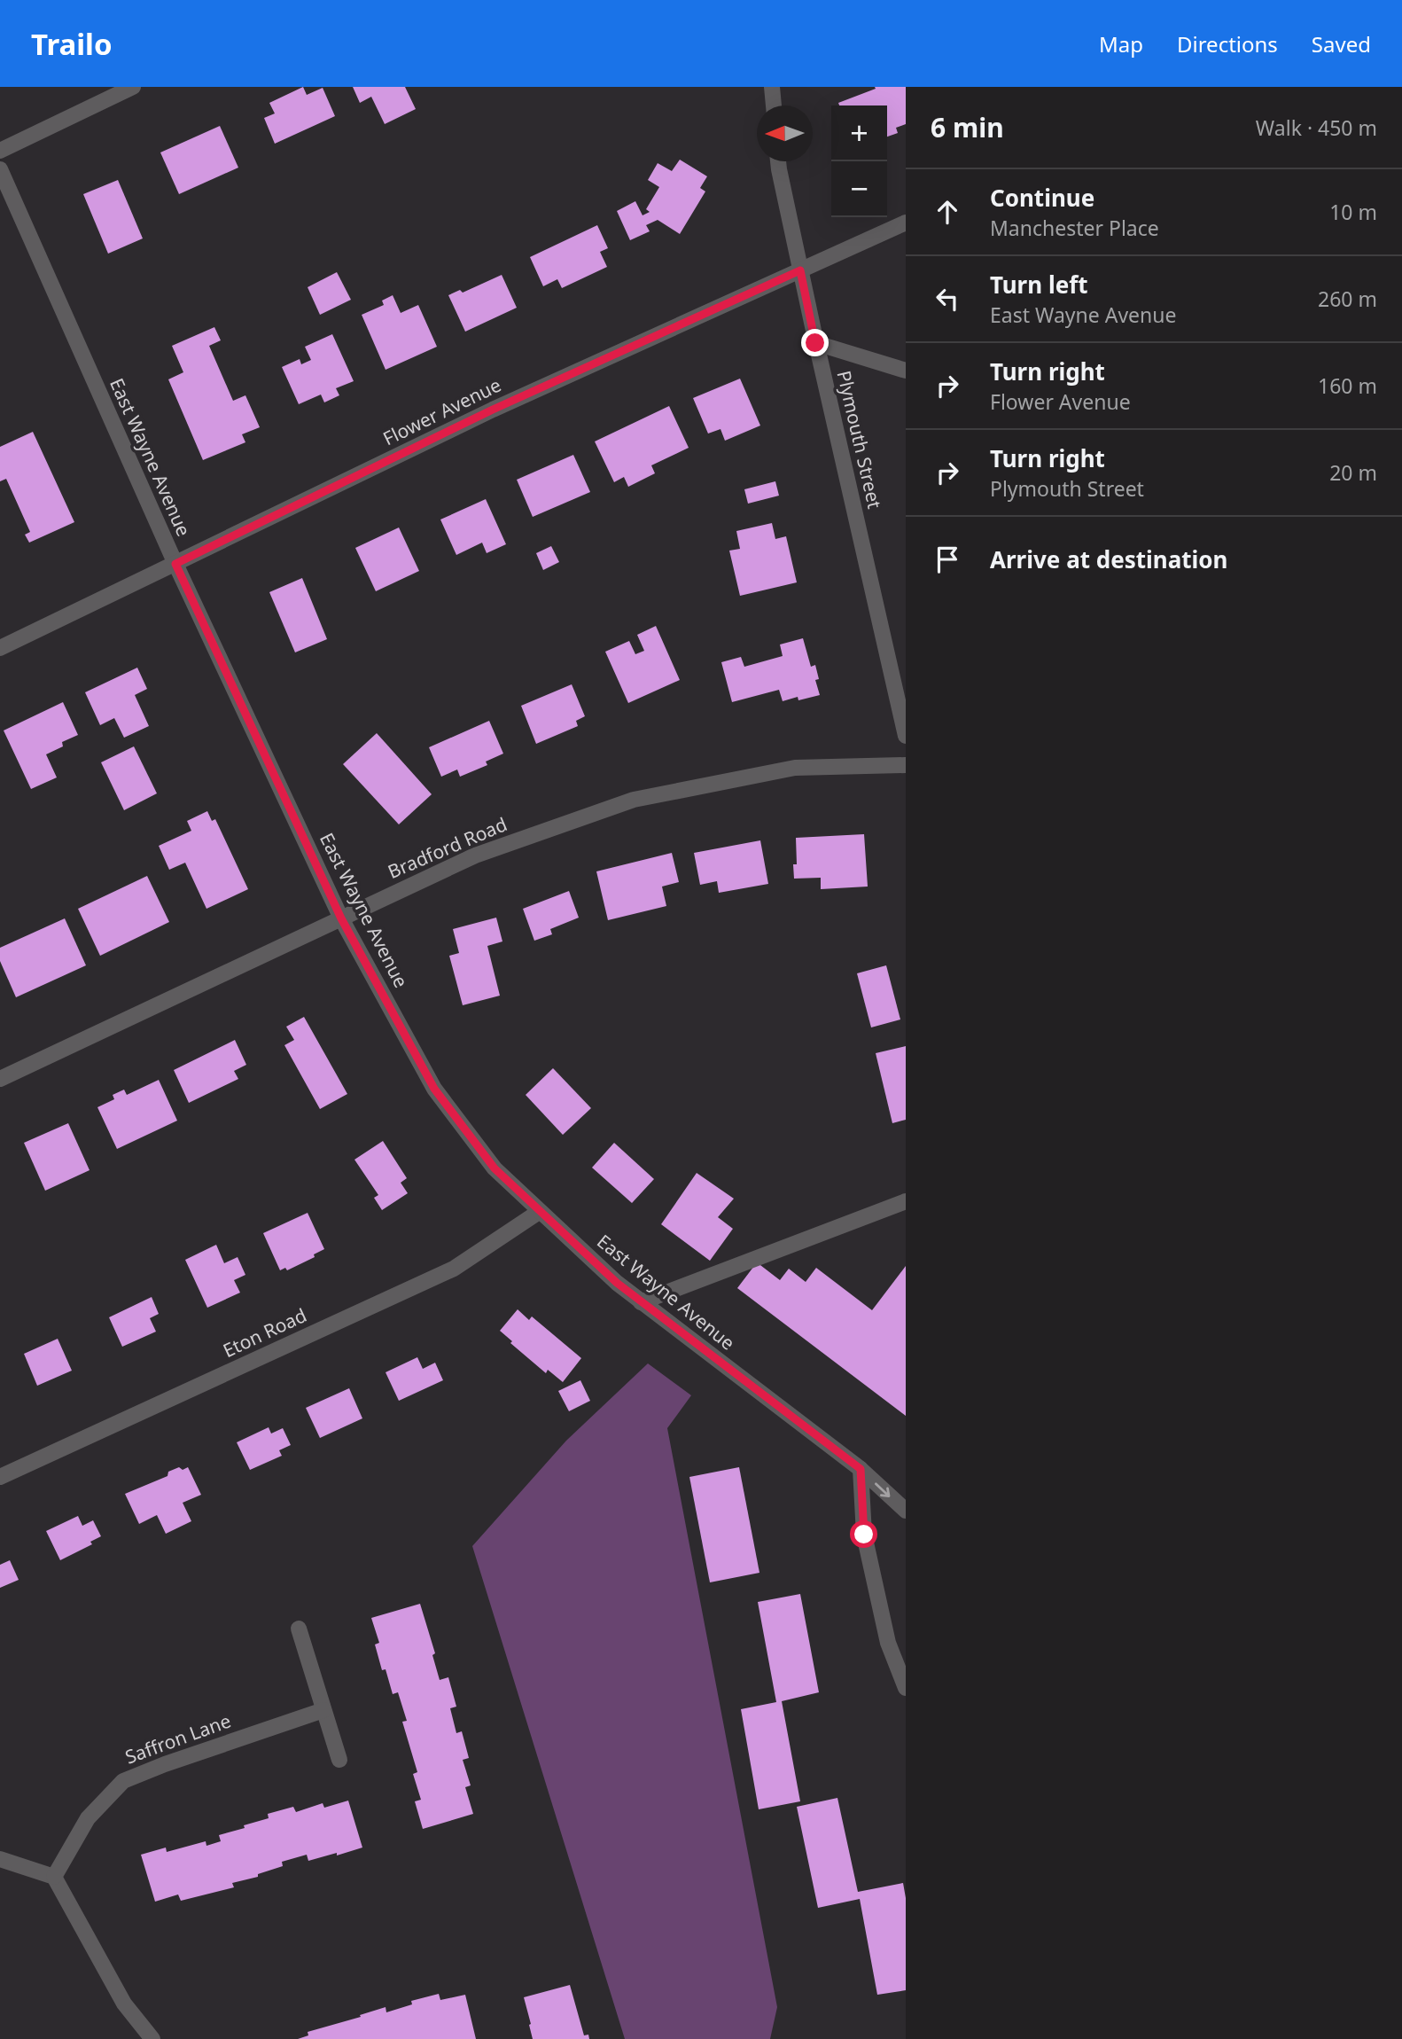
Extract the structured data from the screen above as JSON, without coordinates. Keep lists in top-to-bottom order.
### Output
{
  "streets": {
    "street": [
      "Flower Avenue",
      "Plymouth Street",
      "East Wayne Avenue",
      "Bradford Road",
      "Eton Road",
      "Saffron Lane"
    ]
  },
  "crossings": [
    ["Flower Avenue", "Plymouth Street"],
    ["Flower Avenue", "East Wayne Avenue"],
    ["East Wayne Avenue", "Bradford Road"],
    ["East Wayne Avenue", "Eton Road"]
  ],
  "north": "left",
  "page": {
    "header": "Trailo",
    "nav": ["Map", "Directions", "Saved"],
    "heading": ["6 min", "Walk · 450 m"],
    "map_buttons": ["+", "−"],
    "list": [
      ["Continue", "Manchester Place", "10 m"],
      ["Turn left", "East Wayne Avenue", "260 m"],
      ["Turn right", "Flower Avenue", "160 m"],
      ["Turn right", "Plymouth Street", "20 m"],
      "Arrive at destination"
    ]
  }
}
